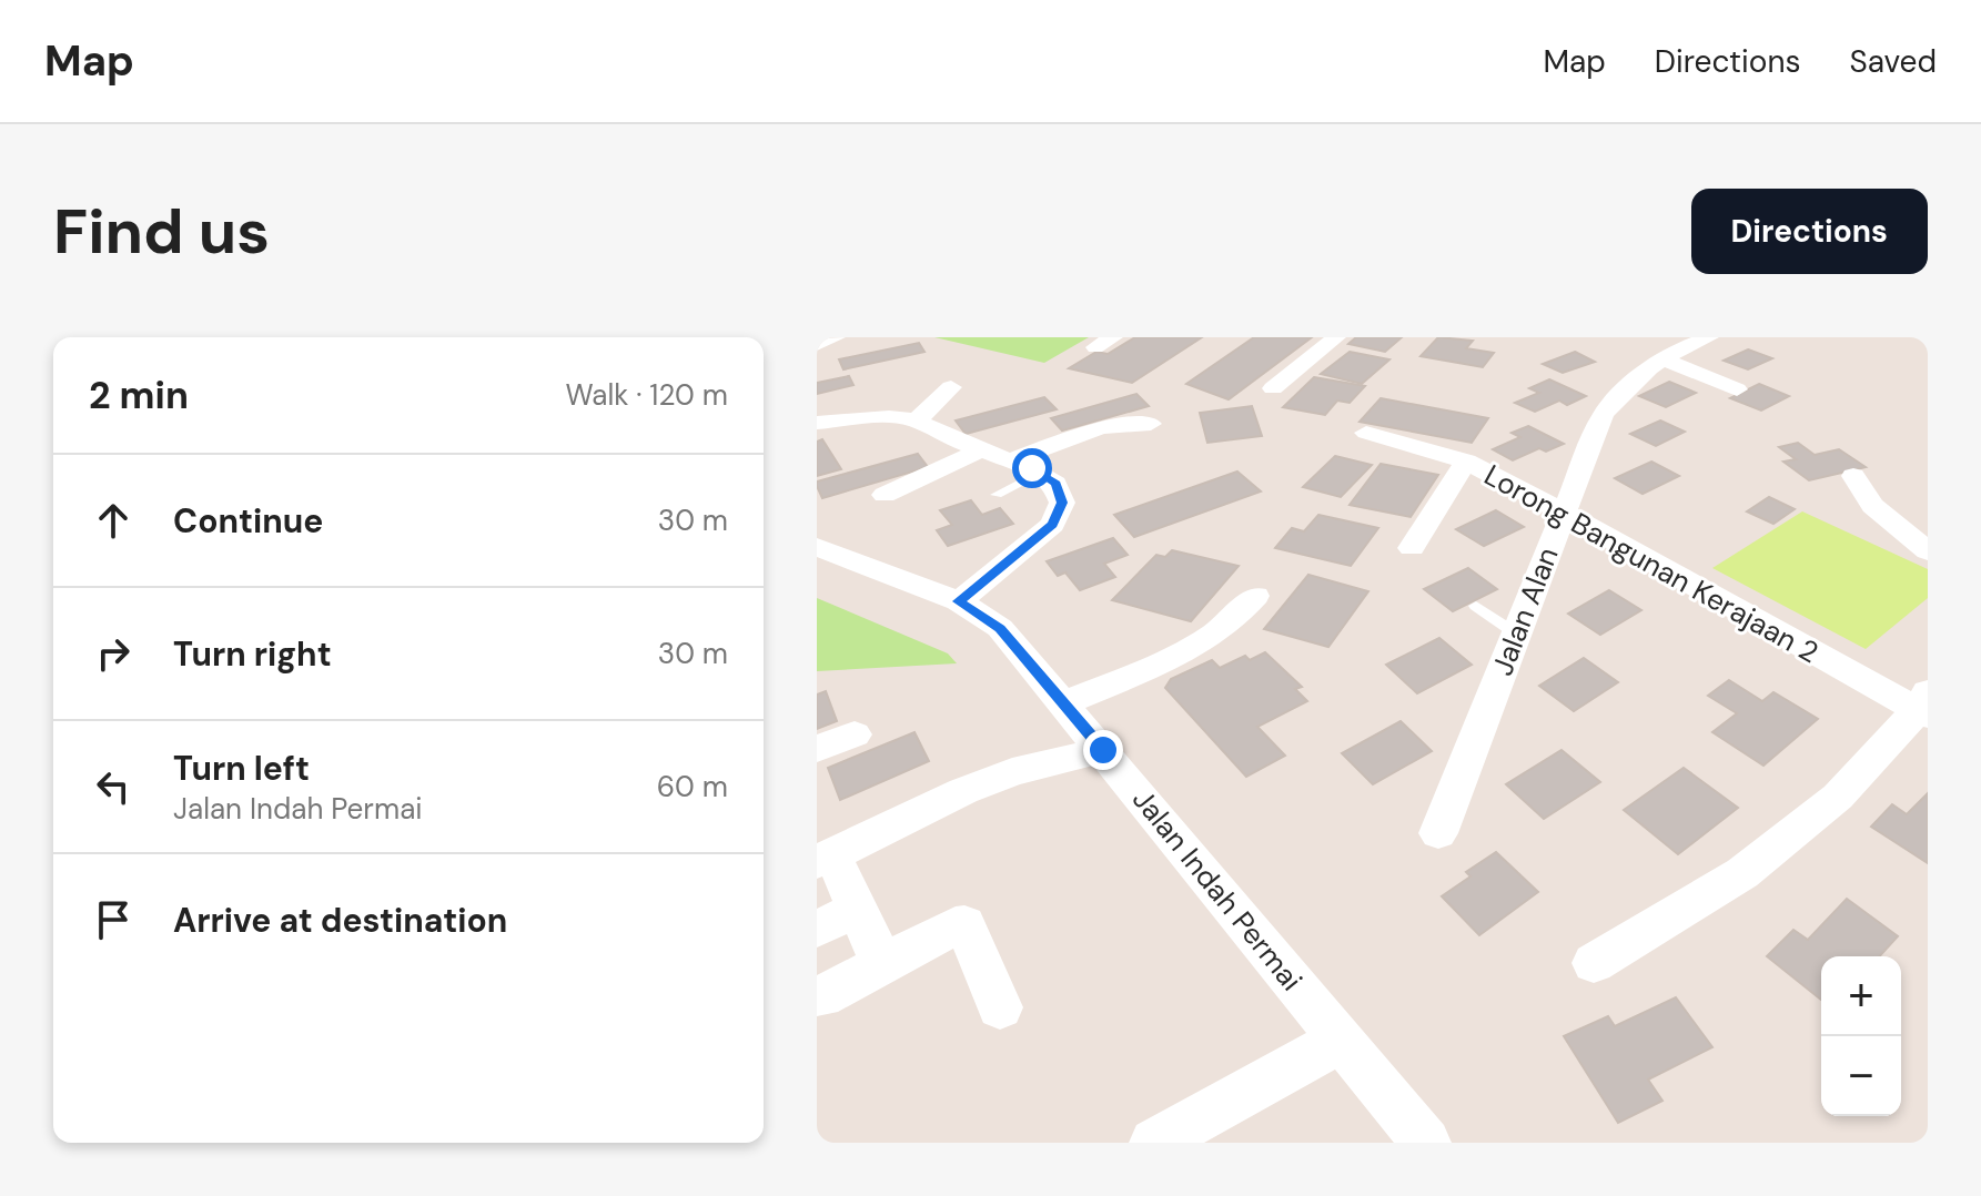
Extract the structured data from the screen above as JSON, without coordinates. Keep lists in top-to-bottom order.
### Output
{
  "streets": {
    "street": ["Lorong Bangunan Kerajaan 2", "Jalan Alan", "Jalan Indah Permai"]
  },
  "crossings": [
    ["Lorong Bangunan Kerajaan 2", "Jalan Alan"]
  ],
  "page": {
    "header": "Map",
    "nav": ["Map", "Directions", "Saved"],
    "buttons": "Directions",
    "title": "Find us",
    "heading": ["2 min", "Walk · 120 m"],
    "list": [
      ["Continue", "30 m"],
      ["Turn right", "30 m"],
      ["Turn left", "Jalan Indah Permai", "60 m"],
      "Arrive at destination"
    ],
    "map_buttons": ["+", "−"]
  }
}
